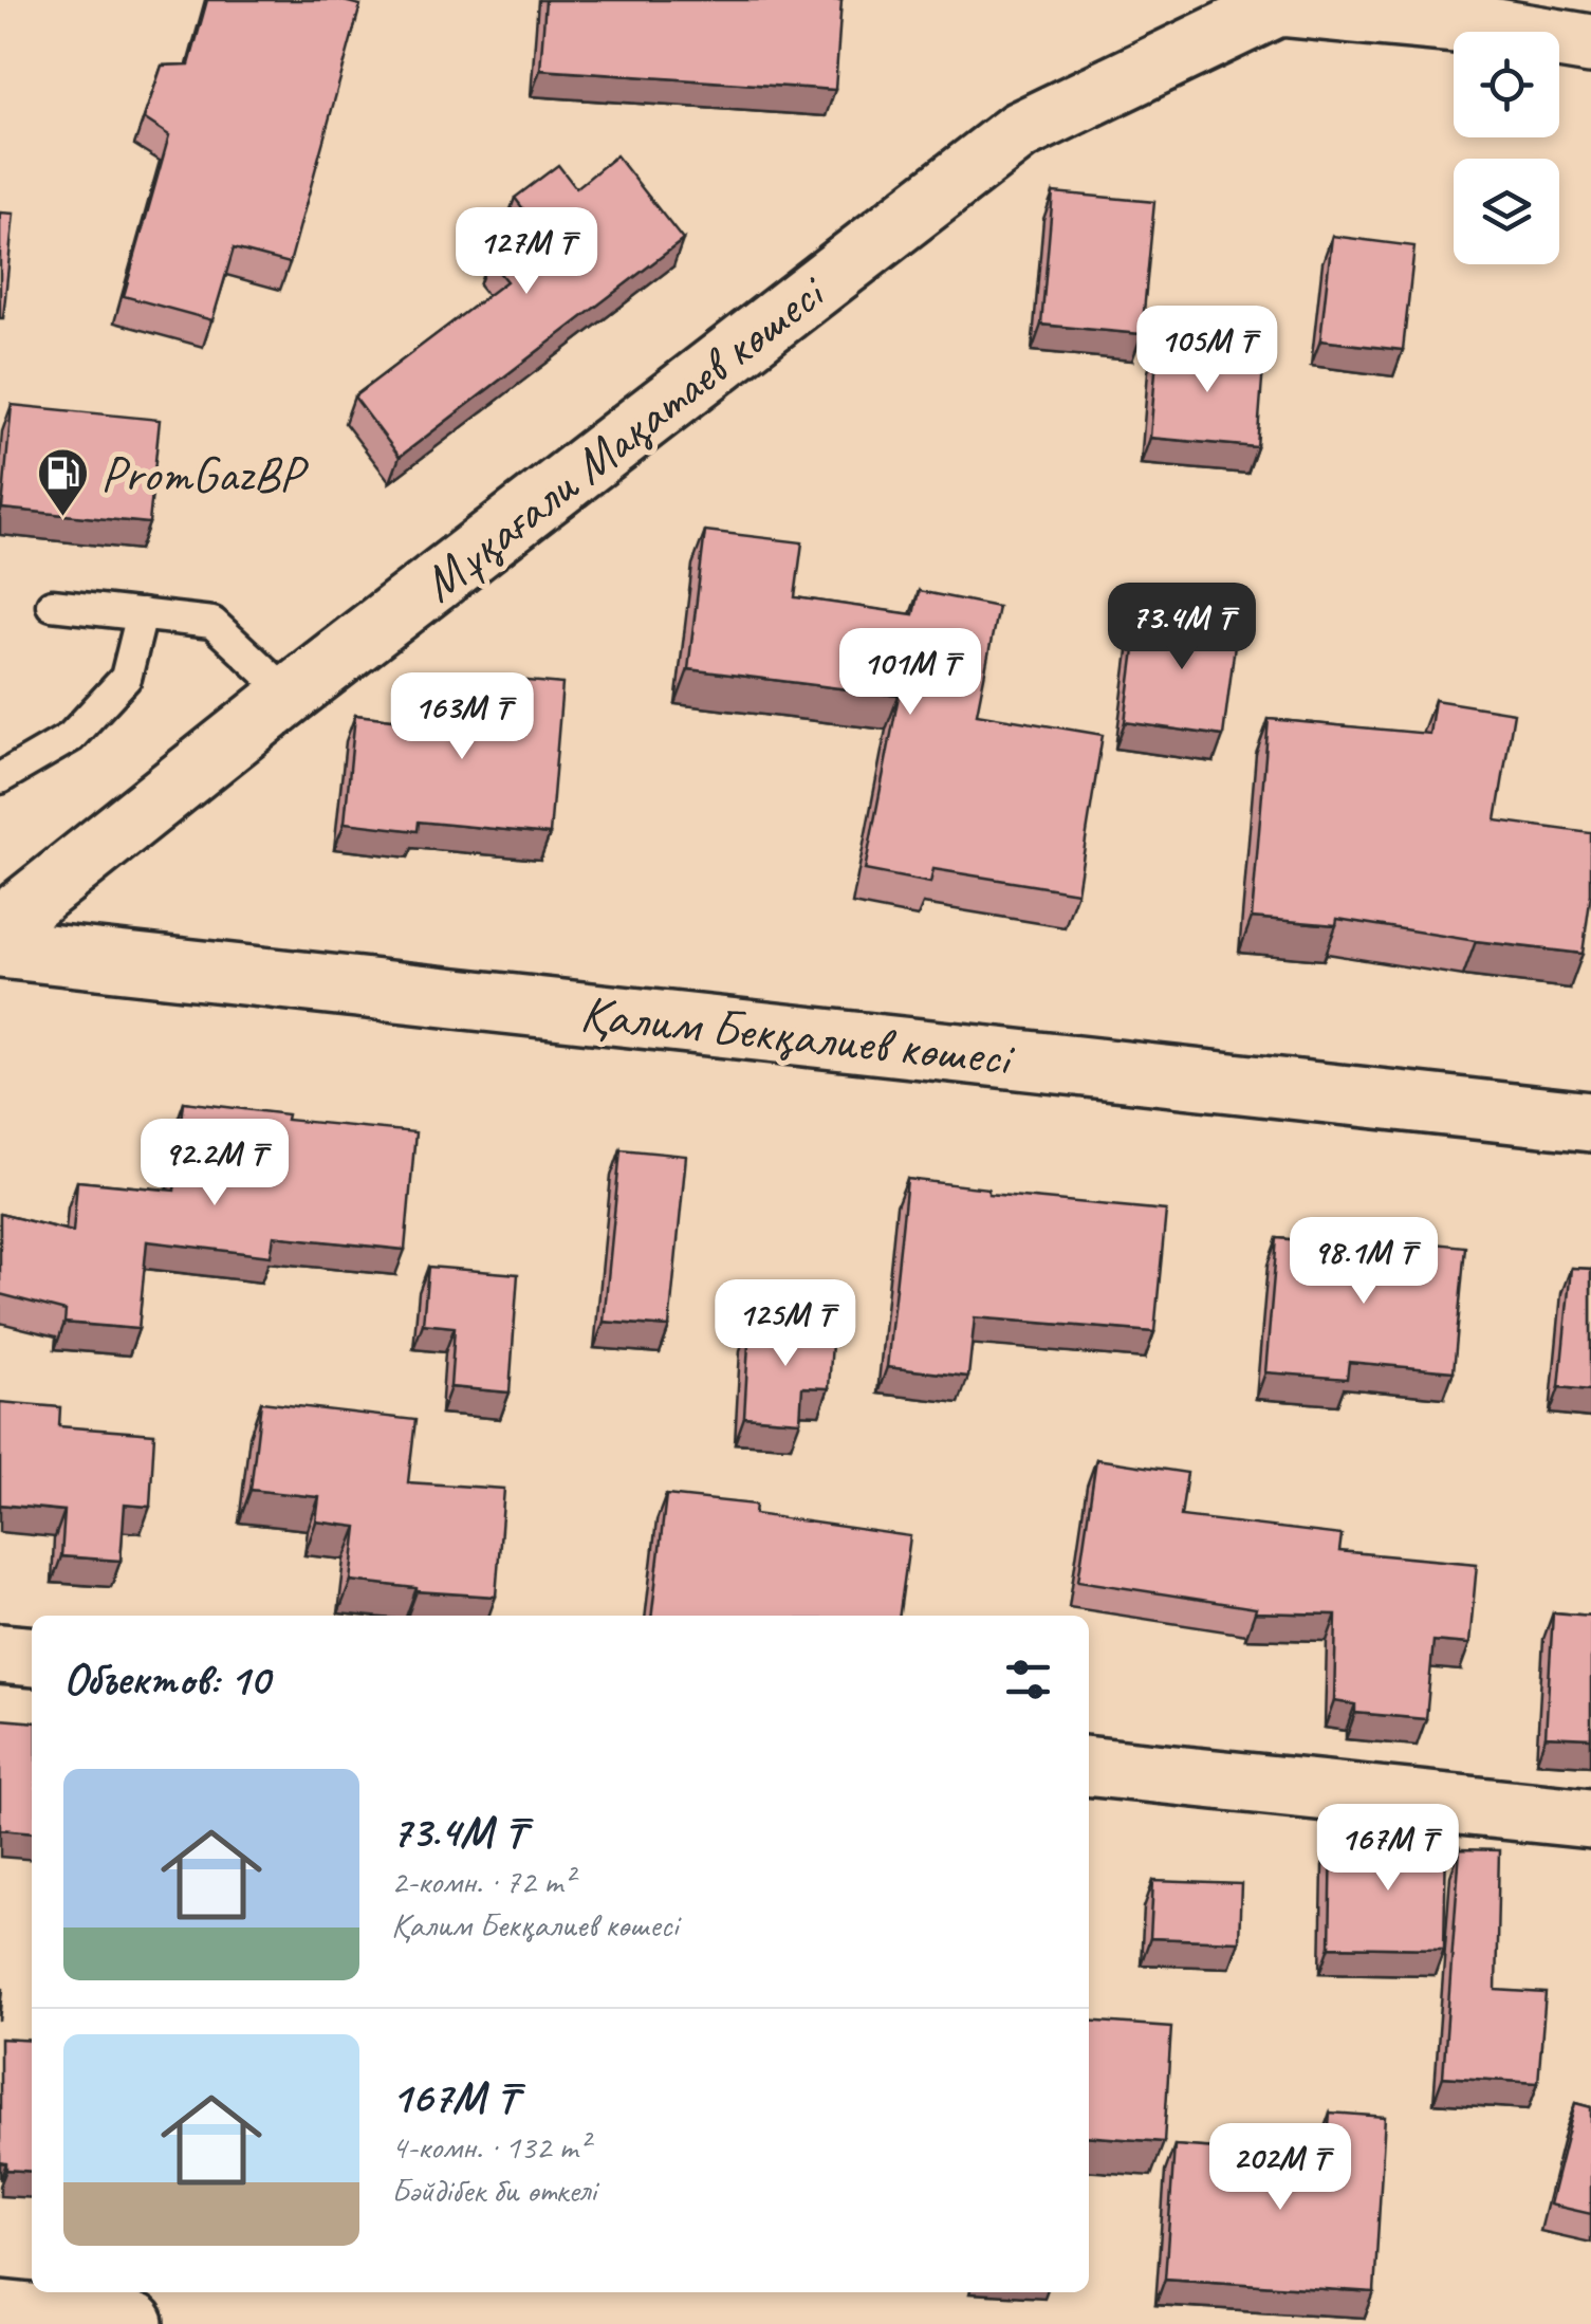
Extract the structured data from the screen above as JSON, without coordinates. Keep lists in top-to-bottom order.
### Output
{
  "streets": {
    "street": ["Мұқағали Мақатаев көшесі", "Қалим Бекқалиев көшесі"]
  },
  "places": {
    "fuel station": ["PromGazBP"]
  },
  "page": {
    "price": [
      "127M ₸",
      "105M ₸",
      "73.4M ₸",
      "101M ₸",
      "163M ₸",
      "92.2M ₸",
      "98.1M ₸",
      "125M ₸",
      "167M ₸",
      "202M ₸"
    ],
    "heading": "Объектов: 10",
    "list": [
      {
        "name": "73.4M ₸",
        "note": "2-комн. · 72 m² · Қалим Бекқалиев көшесі"
      },
      {
        "name": "167M ₸",
        "note": "4-комн. · 132 m² · Бәйдібек би өткелі"
      }
    ]
  }
}
